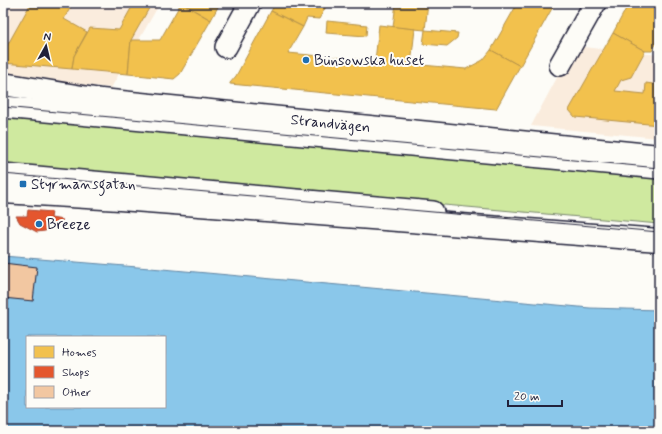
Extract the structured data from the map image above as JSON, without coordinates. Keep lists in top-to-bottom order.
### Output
{
  "streets": {
    "street": ["Strandvägen"]
  },
  "places": {
    "other": ["Bünsowska huset", "Breeze"],
    "transit": ["Styrmansgatan"]
  },
  "legend": ["Homes", "Shops", "Other"],
  "scale_bar": "20 m",
  "north": "top"
}
